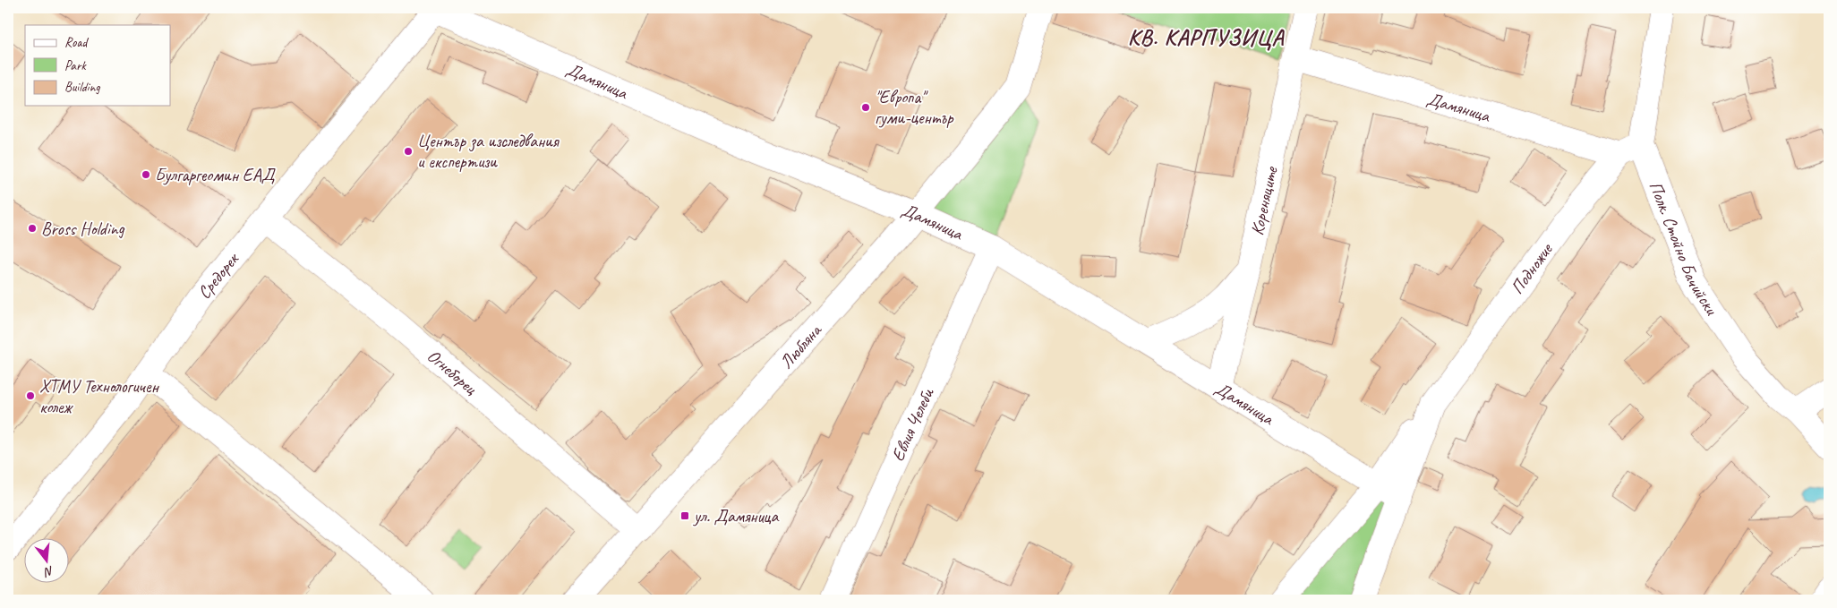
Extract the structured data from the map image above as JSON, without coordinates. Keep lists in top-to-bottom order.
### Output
{
  "streets": {
    "street": [
      "Дамяница",
      "Кореняците",
      "Полк. Стойно Бачийски",
      "Подножие",
      "Средорек",
      "Любляна",
      "Огнеборец",
      "Евлия Челеби"
    ]
  },
  "crossings": [
    ["Дамяница", "Кореняците"],
    ["Дамяница", "Полк. Стойно Бачийски"],
    ["Дамяница", "Подножие"],
    ["Дамяница", "Средорек"],
    ["Дамяница", "Любляна"],
    ["Дамяница", "Евлия Челеби"],
    ["Полк. Стойно Бачийски", "Подножие"],
    ["Средорек", "Огнеборец"],
    ["Любляна", "Огнеборец"]
  ],
  "districts": ["КВ. КАРПУЗИЦА"],
  "places": {
    "other": [
      "\"Европа\" гуми-център",
      "Център за изследвания и експертизи",
      "Булгаргеомин ЕАД",
      "Bross Holding",
      "ХТМУ Технологичен колеж"
    ],
    "transit": ["ул. Дамяница"]
  },
  "legend": ["Road", "Park", "Building"],
  "north": "bottom"
}
